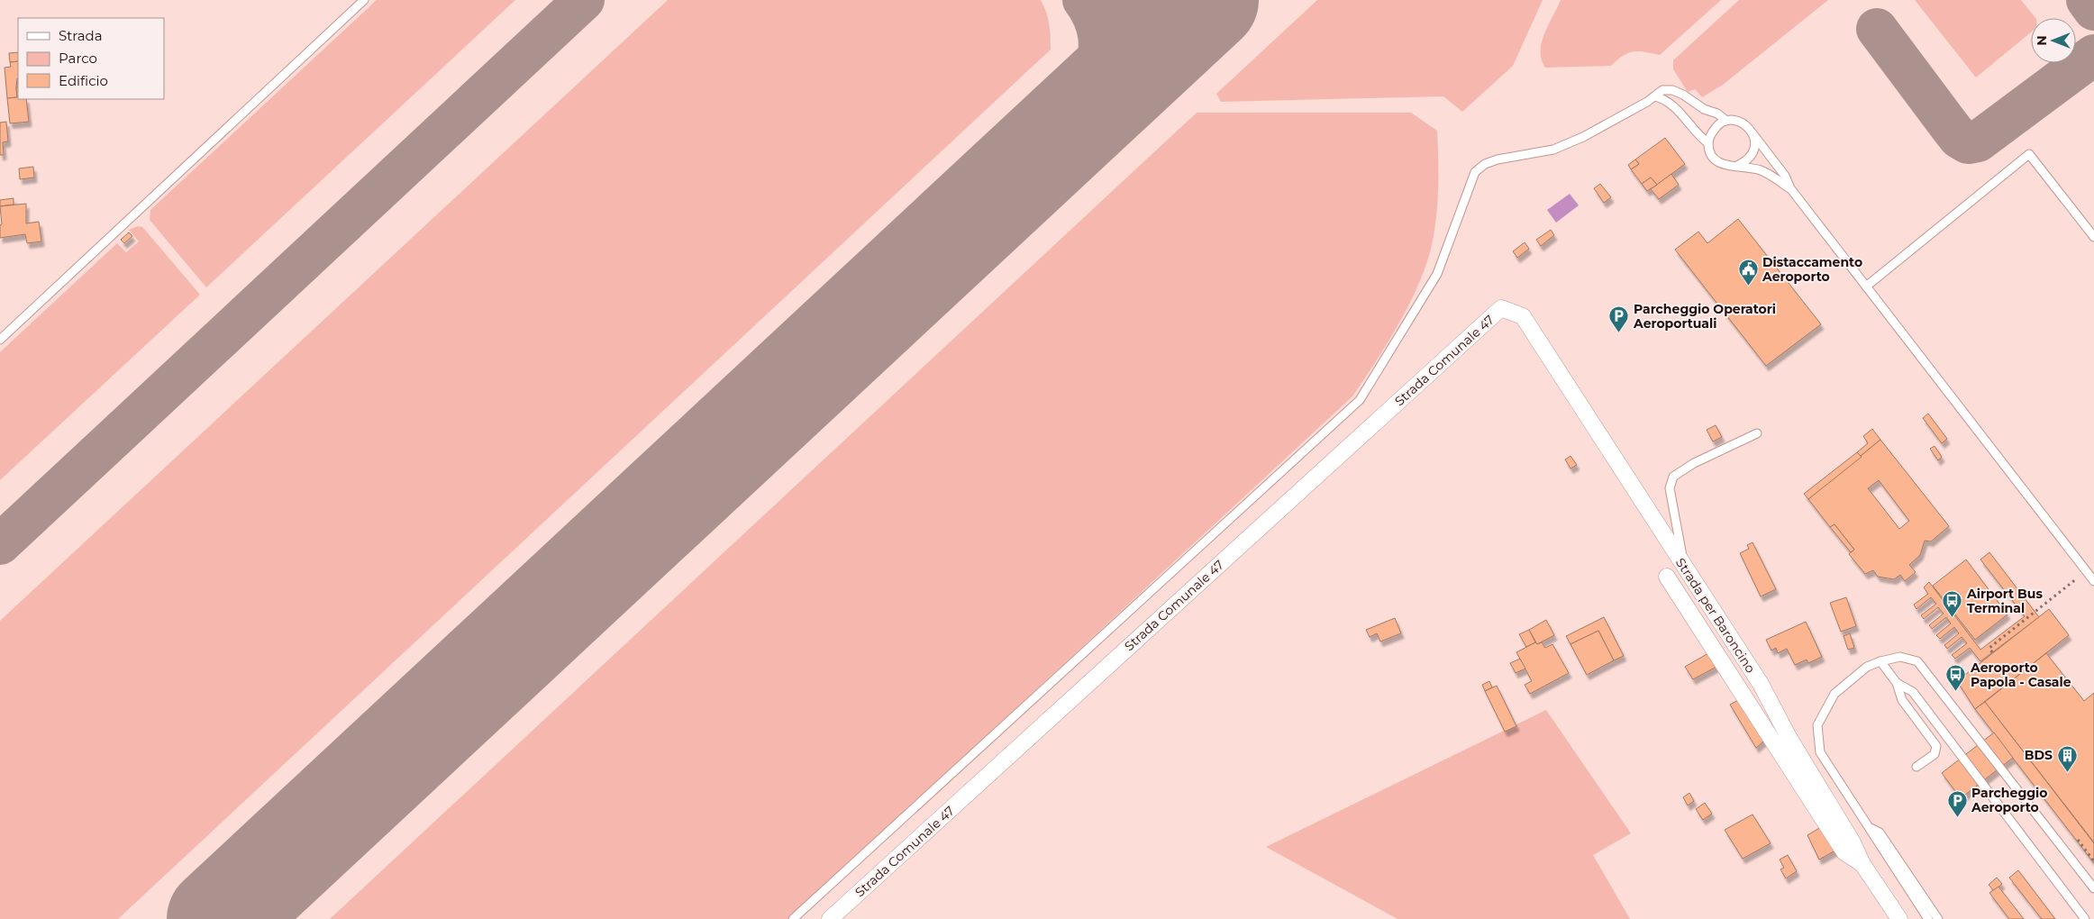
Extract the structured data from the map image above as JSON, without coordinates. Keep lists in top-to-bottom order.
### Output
{
  "streets": {
    "street": ["Strada Comunale 47", "Strada per Baroncino"]
  },
  "crossings": [
    ["Strada Comunale 47", "Strada per Baroncino"]
  ],
  "places": {
    "public building": ["Distaccamento Aeroporto"],
    "parking": ["Parcheggio Operatori Aeroportuali", "Parcheggio Aeroporto"],
    "bus stop": ["Airport Bus Terminal", "Aeroporto Papola - Casale"],
    "building": ["BDS"]
  },
  "legend": ["Strada", "Parco", "Edificio"],
  "north": "left"
}
